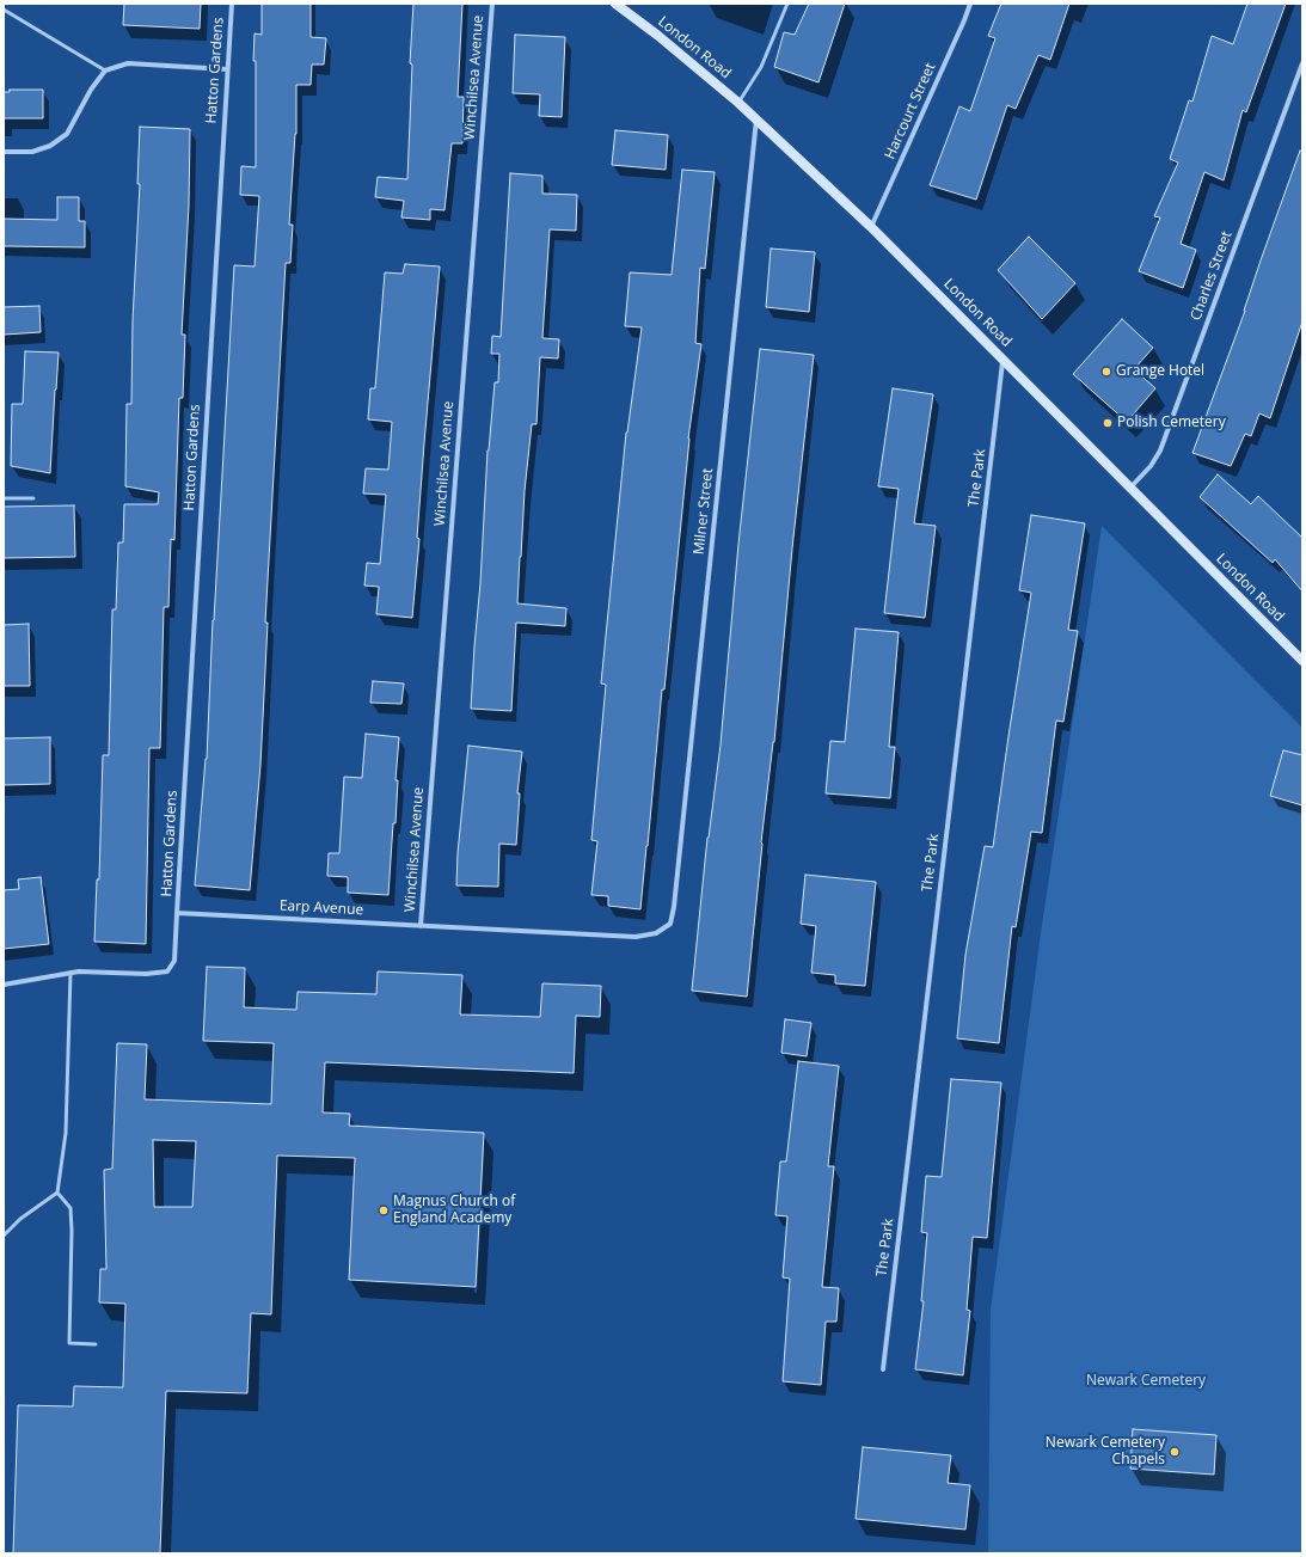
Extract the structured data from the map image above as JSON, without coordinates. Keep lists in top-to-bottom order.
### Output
{
  "streets": {
    "main road": ["London Road"],
    "street": [
      "Hatton Gardens",
      "Winchilsea Avenue",
      "Harcourt Street",
      "Charles Street",
      "The Park",
      "Milner Street",
      "Earp Avenue"
    ]
  },
  "crossings": [
    ["London Road", "Harcourt Street"],
    ["London Road", "Charles Street"],
    ["London Road", "The Park"],
    ["London Road", "Milner Street"],
    ["Hatton Gardens", "Earp Avenue"],
    ["Winchilsea Avenue", "Earp Avenue"],
    ["Milner Street", "Earp Avenue"]
  ],
  "parks": ["Newark Cemetery"],
  "places": [
    "Grange Hotel",
    "Polish Cemetery",
    "Magnus Church of England Academy",
    "Newark Cemetery Chapels"
  ]
}
